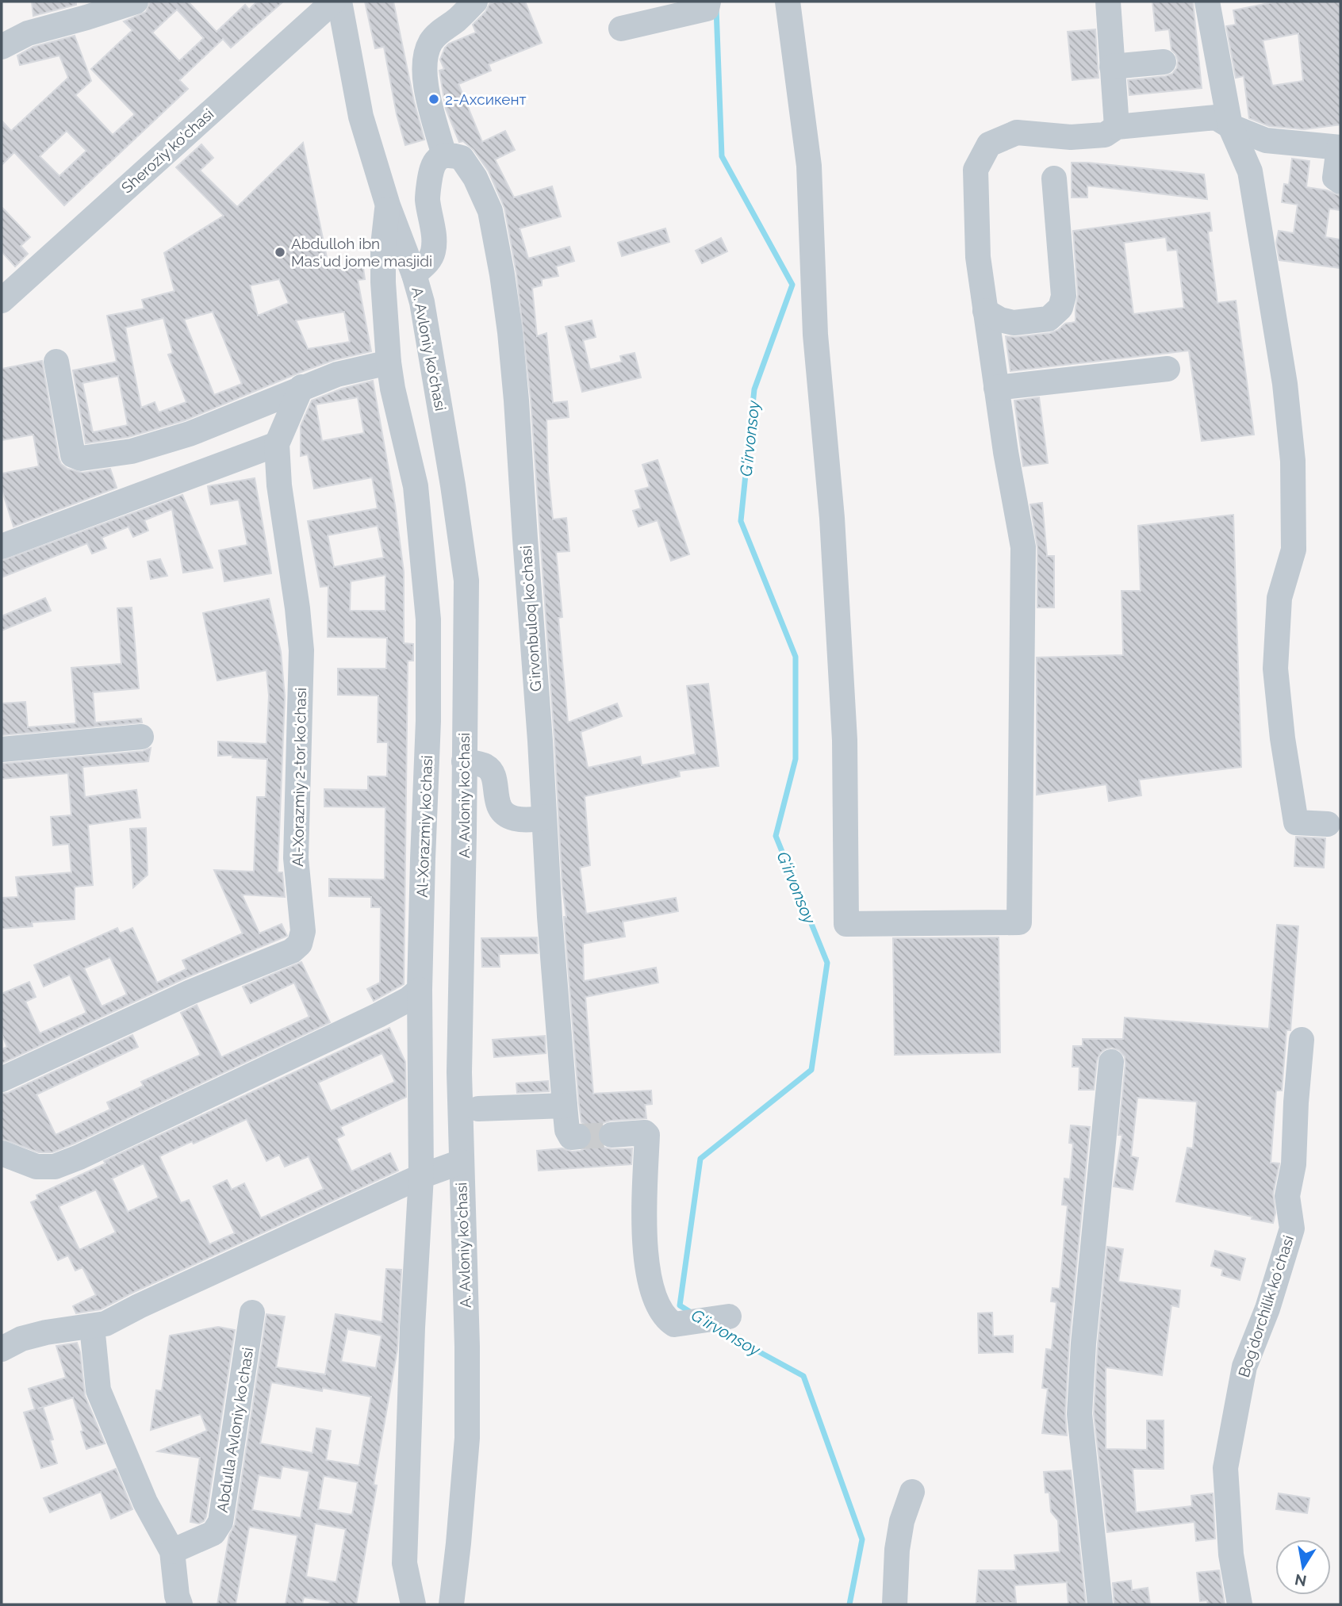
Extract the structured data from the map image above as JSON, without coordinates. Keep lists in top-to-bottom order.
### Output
{
  "streets": {
    "street": [
      "Sheroziy ko'chasi",
      "A. Avloniy ko‘chasi",
      "Gʻirvonbuloq koʻchasi",
      "Al-Xorazmiy 2-tor koʻchasi",
      "Al-Xorazmiy koʻchasi",
      "Bogʻdorchilik koʻchasi",
      "Abdulla Avloniy koʻchasi"
    ]
  },
  "crossings": [
    ["A. Avloniy ko‘chasi", "Al-Xorazmiy koʻchasi"]
  ],
  "water": ["G‘irvonsoy"],
  "places": ["2-Ахсикент", "Abdulloh ibn Mas‘ud jome masjidi"],
  "north": "bottom"
}
